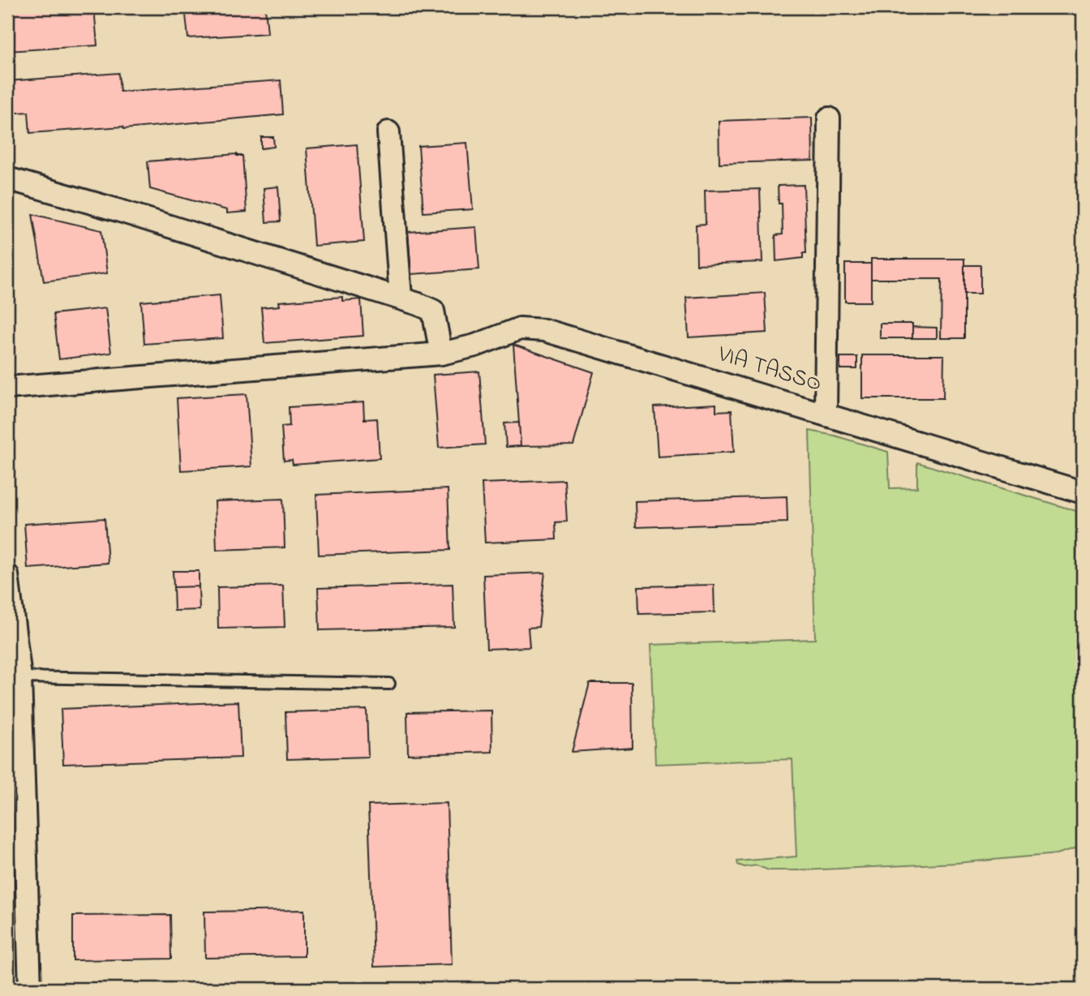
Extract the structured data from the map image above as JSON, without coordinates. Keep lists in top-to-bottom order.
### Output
{
  "streets": {
    "street": ["VIA TASSO"]
  }
}
